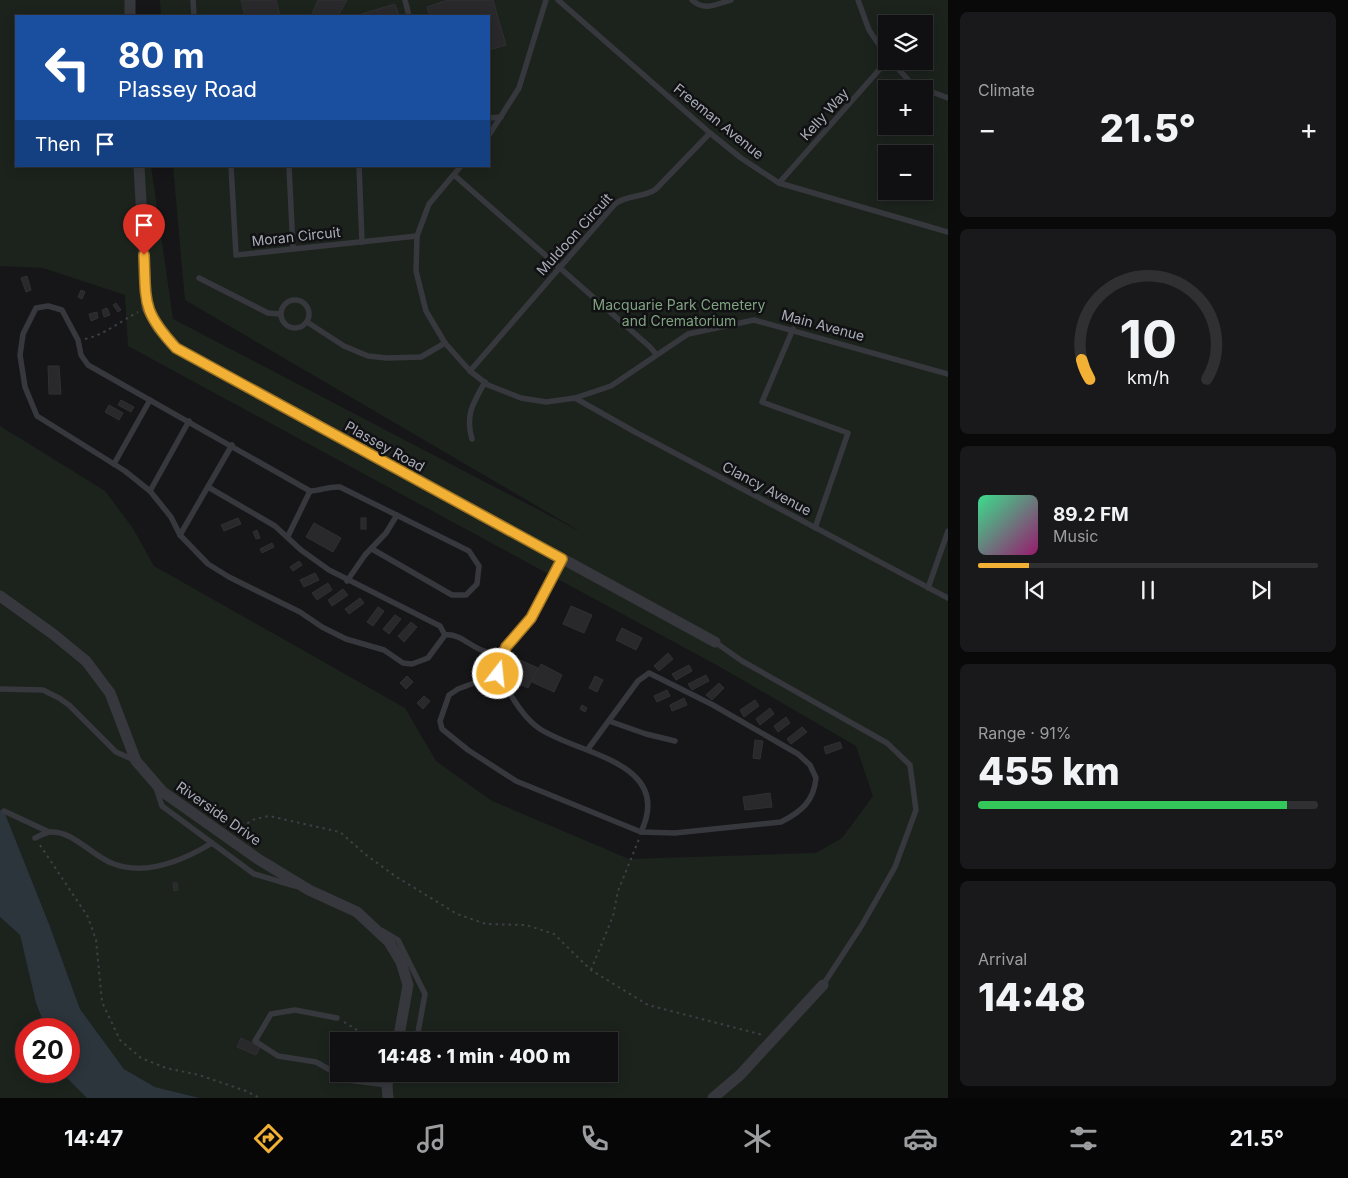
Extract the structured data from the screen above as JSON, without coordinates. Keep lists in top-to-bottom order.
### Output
{
  "streets": {
    "street": ["Plassey Road", "Riverside Drive"],
    "lane": [
      "Kelly Way",
      "Freeman Avenue",
      "Muldoon Circuit",
      "Moran Circuit",
      "Main Avenue",
      "Clancy Avenue"
    ]
  },
  "crossings": [
    ["Kelly Way", "Freeman Avenue"],
    ["Freeman Avenue", "Muldoon Circuit"],
    ["Muldoon Circuit", "Main Avenue"],
    ["Moran Circuit", "Main Avenue"],
    ["Main Avenue", "Clancy Avenue"]
  ],
  "parks": ["Macquarie Park Cemetery and Crematorium"],
  "page": {
    "tile": [
      "Climate",
      ["Range · 91%", "455 km"],
      ["Arrival", "14:48"]
    ],
    "map_buttons": ["+", "−"],
    "turn": ["80 m", "Plassey Road"],
    "heat": ["−", "21.5°", "+"],
    "then": "Then",
    "song": ["89.2 FM", "Music"],
    "limit": "20",
    "trip": "14:48 · 1 min · 400 m",
    "tabs": ["14:47", "21.5°"],
    "gauge": ["10", "km/h"]
  }
}
